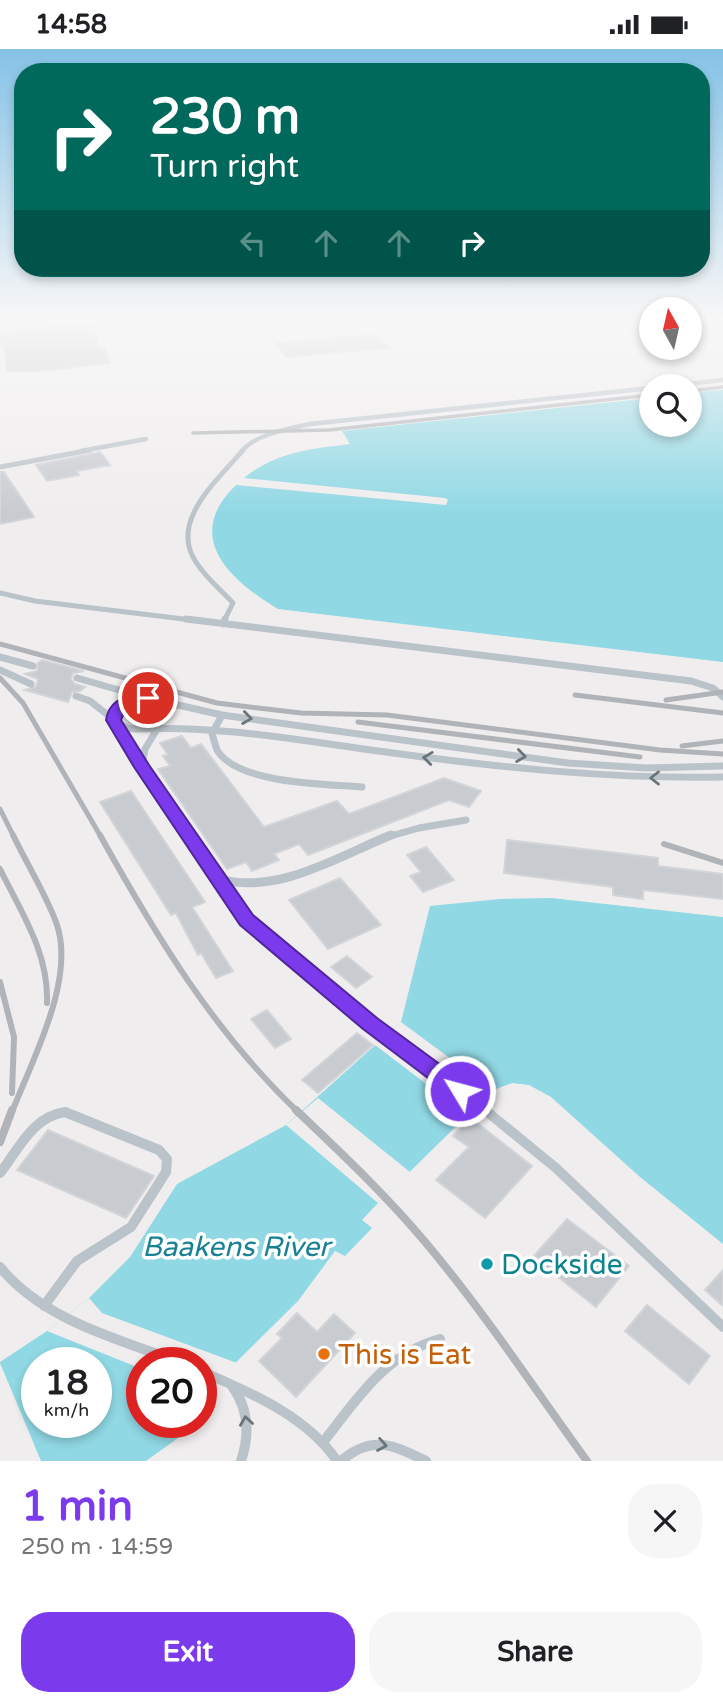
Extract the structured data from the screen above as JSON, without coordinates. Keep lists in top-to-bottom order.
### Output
{
  "water": ["Baakens River"],
  "places": ["Dockside", "This is Eat"],
  "north": "top",
  "page": {
    "status": "14:58",
    "turn": ["230 m", "Turn right"],
    "speed": "18 km/h",
    "limit": "20",
    "heading": ["1 min", "250 m · 14:59"],
    "buttons": ["Exit", "Share"]
  }
}
